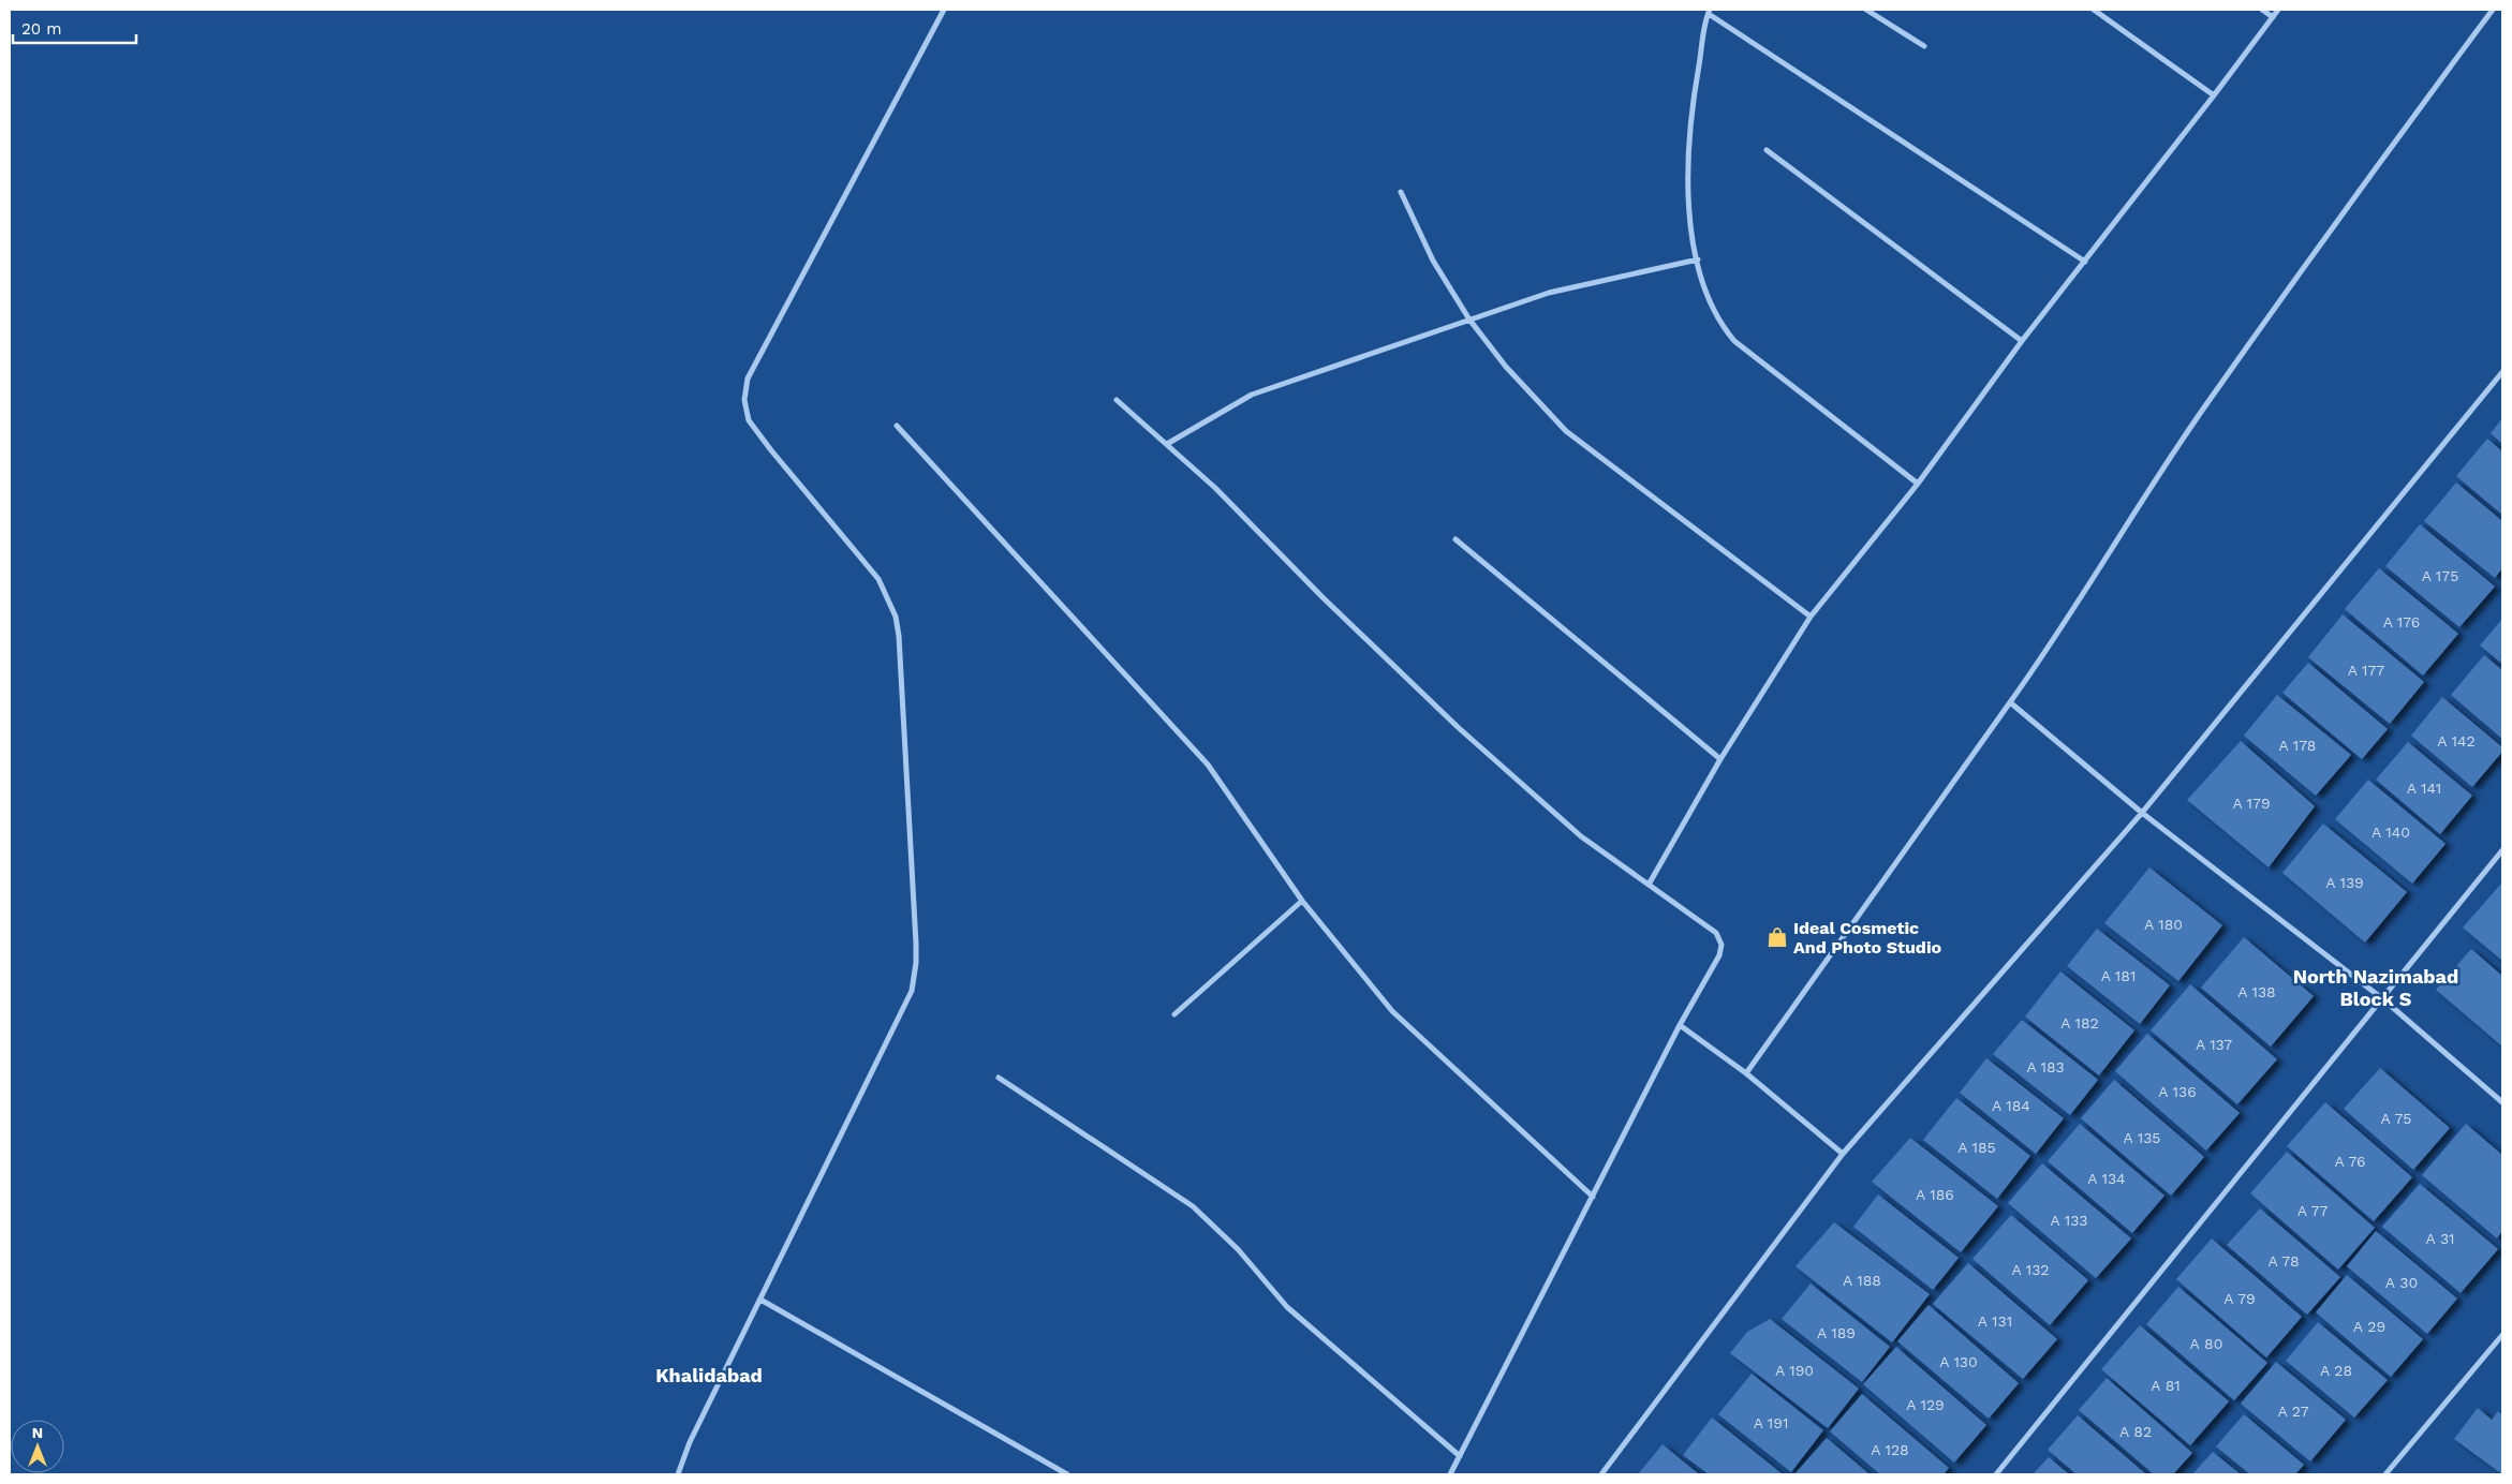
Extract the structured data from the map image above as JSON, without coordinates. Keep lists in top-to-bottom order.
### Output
{
  "districts": ["North Nazimabad Block S", "Khalidabad"],
  "places": {
    "shop": ["Ideal Cosmetic And Photo Studio"]
  },
  "house_numbers": [
    "A 175",
    "A 176",
    "A 177",
    "A 142",
    "A 178",
    "A 141",
    "A 179",
    "A 140",
    "A 139",
    "A 180",
    "A 181",
    "A 138",
    "A 182",
    "A 137",
    "A 183",
    "A 136",
    "A 184",
    "A 75",
    "A 135",
    "A 185",
    "A 76",
    "A 134",
    "A 186",
    "A 77",
    "A 133",
    "A 31",
    "A 78",
    "A 132",
    "A 188",
    "A 30",
    "A 79",
    "A 131",
    "A 29",
    "A 189",
    "A 80",
    "A 130",
    "A 190",
    "A 28",
    "A 81",
    "A 129",
    "A 27",
    "A 191",
    "A 82",
    "A 128"
  ],
  "scale_bar": "20 m",
  "north": "top"
}
